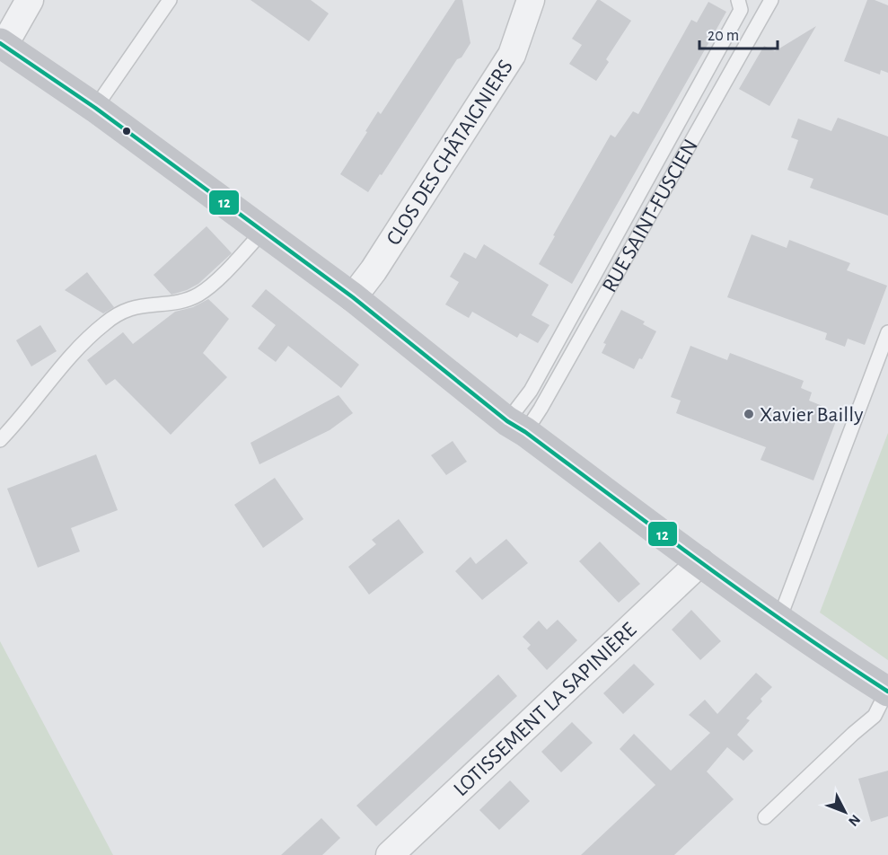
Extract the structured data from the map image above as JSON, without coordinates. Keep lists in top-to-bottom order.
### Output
{
  "streets": {
    "street": ["CLOS DES CHÂTAIGNIERS", "LOTISSEMENT LA SAPINIÈRE"],
    "lane": ["RUE SAINT-FUSCIEN"]
  },
  "places": ["Xavier Bailly"],
  "lines": ["transit line 12"],
  "scale_bar": "20 m",
  "north": "bottom right"
}
